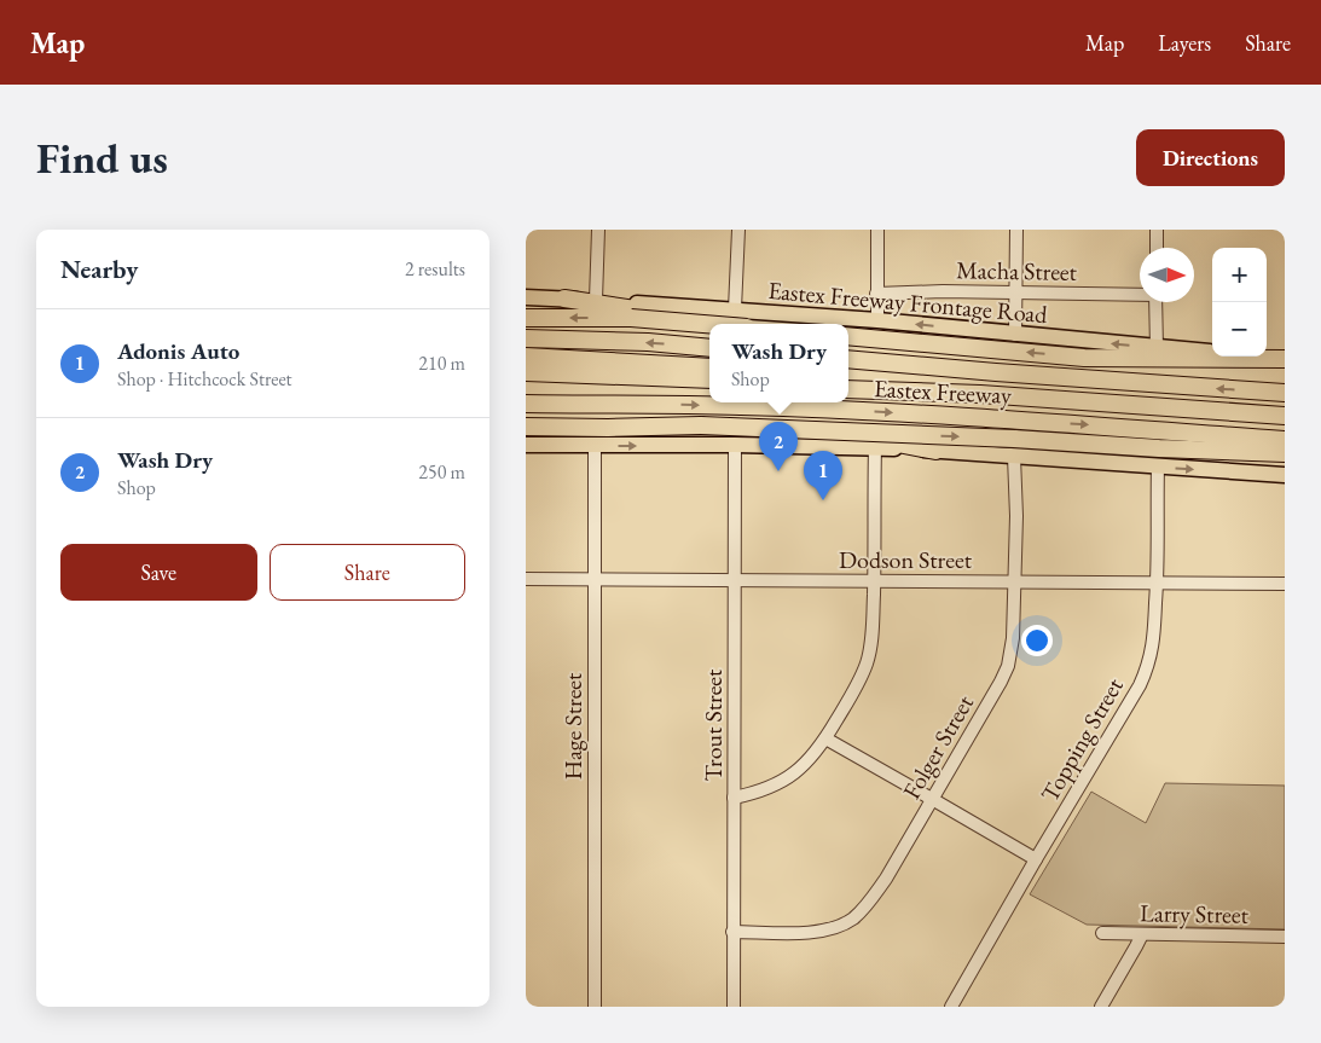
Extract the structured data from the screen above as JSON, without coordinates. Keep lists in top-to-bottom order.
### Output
{
  "streets": {
    "highway": ["Eastex Freeway"],
    "main road": ["Eastex Freeway Frontage Road"],
    "street": [
      "Macha Street",
      "Dodson Street",
      "Trout Street",
      "Hage Street",
      "Topping Street",
      "Folger Street",
      "Larry Street"
    ]
  },
  "crossings": [
    ["Dodson Street", "Trout Street"],
    ["Dodson Street", "Hage Street"],
    ["Dodson Street", "Topping Street"],
    ["Dodson Street", "Folger Street"],
    ["Trout Street", "Folger Street"]
  ],
  "north": "right",
  "page": {
    "header": "Map",
    "nav": ["Map", "Layers", "Share"],
    "buttons": [
      "Directions",
      ["Save", "Share"]
    ],
    "title": "Find us",
    "heading": ["Nearby", "2 results"],
    "map_buttons": ["+", "−"],
    "list": [
      {
        "mark": "1",
        "name": "Adonis Auto",
        "note": "Shop · Hitchcock Street",
        "value": "210 m"
      },
      {
        "mark": "2",
        "name": "Wash Dry",
        "note": "Shop",
        "value": "250 m"
      }
    ],
    "popup": ["Wash Dry", "Shop"],
    "pins": ["2", "1"]
  }
}
